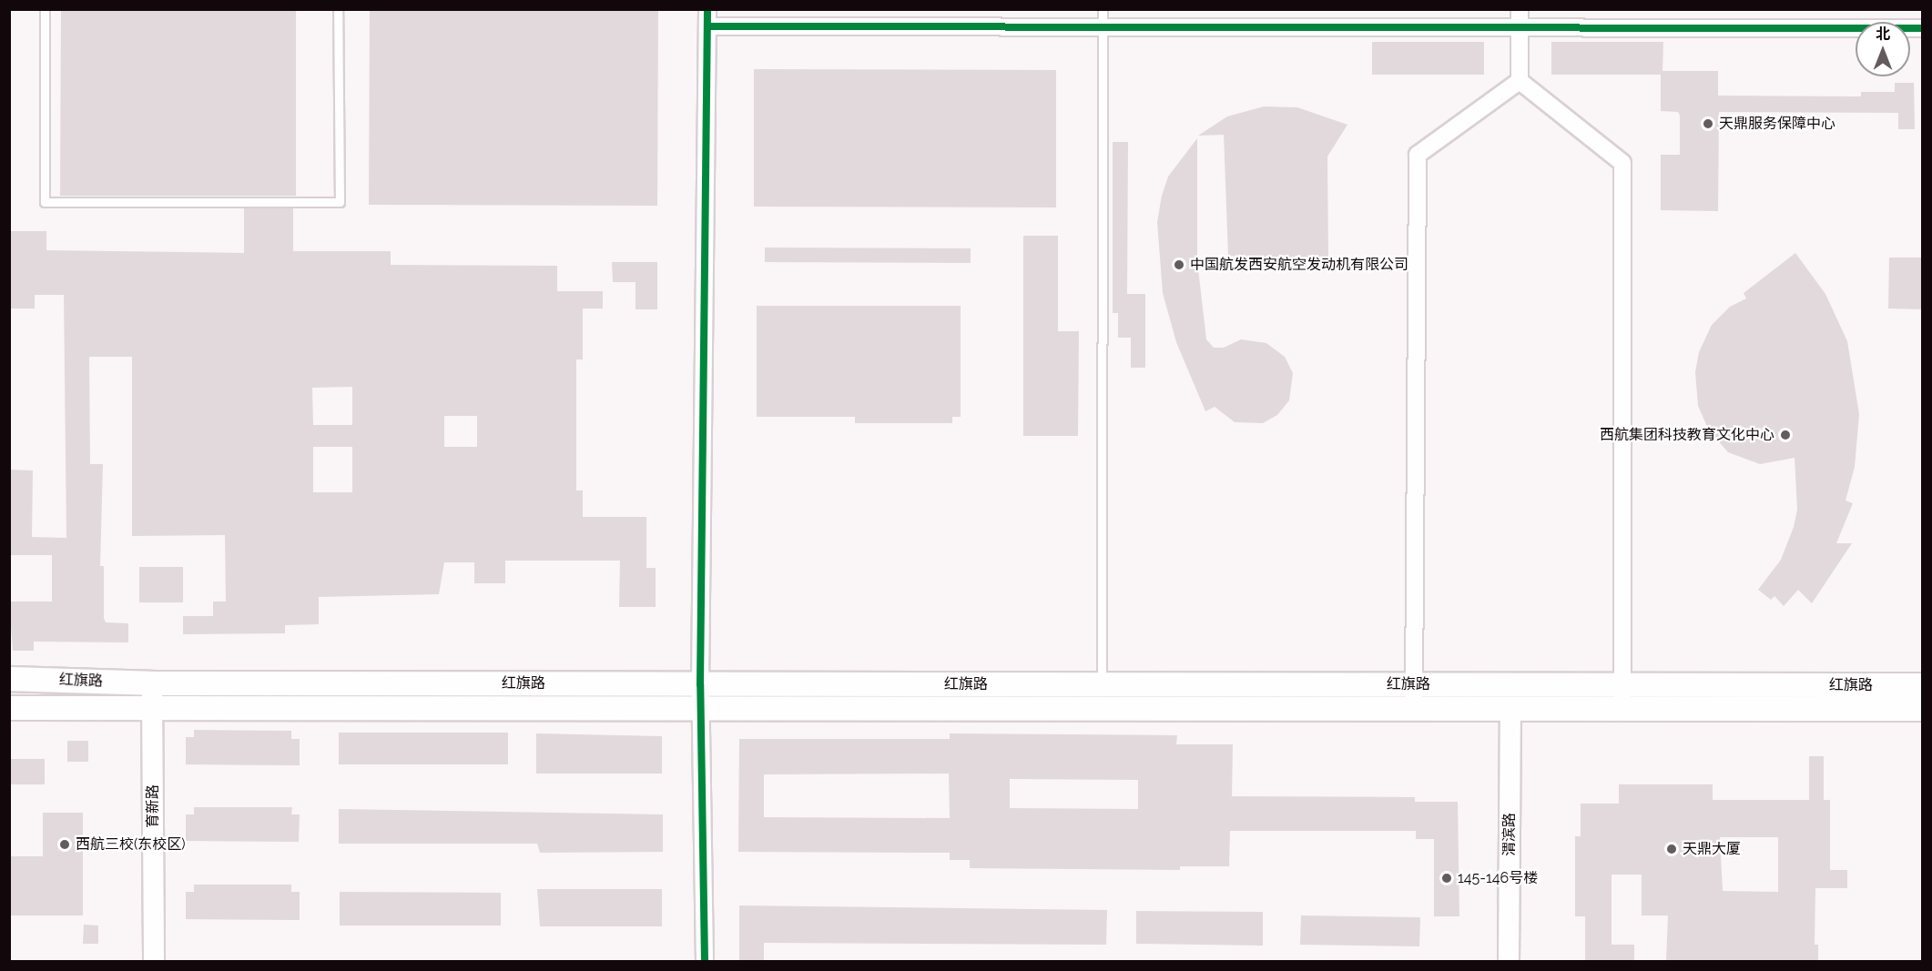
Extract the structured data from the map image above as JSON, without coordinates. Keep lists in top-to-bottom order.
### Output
{
  "streets": {
    "main road": ["红旗路"],
    "street": ["育新路", "渭滨路"]
  },
  "crossings": [
    ["红旗路", "育新路"],
    ["红旗路", "渭滨路"]
  ],
  "places": [
    "天鼎服务保障中心",
    "中国航发西安航空发动机有限公司",
    "西航集团科技教育文化中心",
    "西航三校(东校区)",
    "天鼎大厦",
    "145-146号楼"
  ],
  "north": "top"
}
